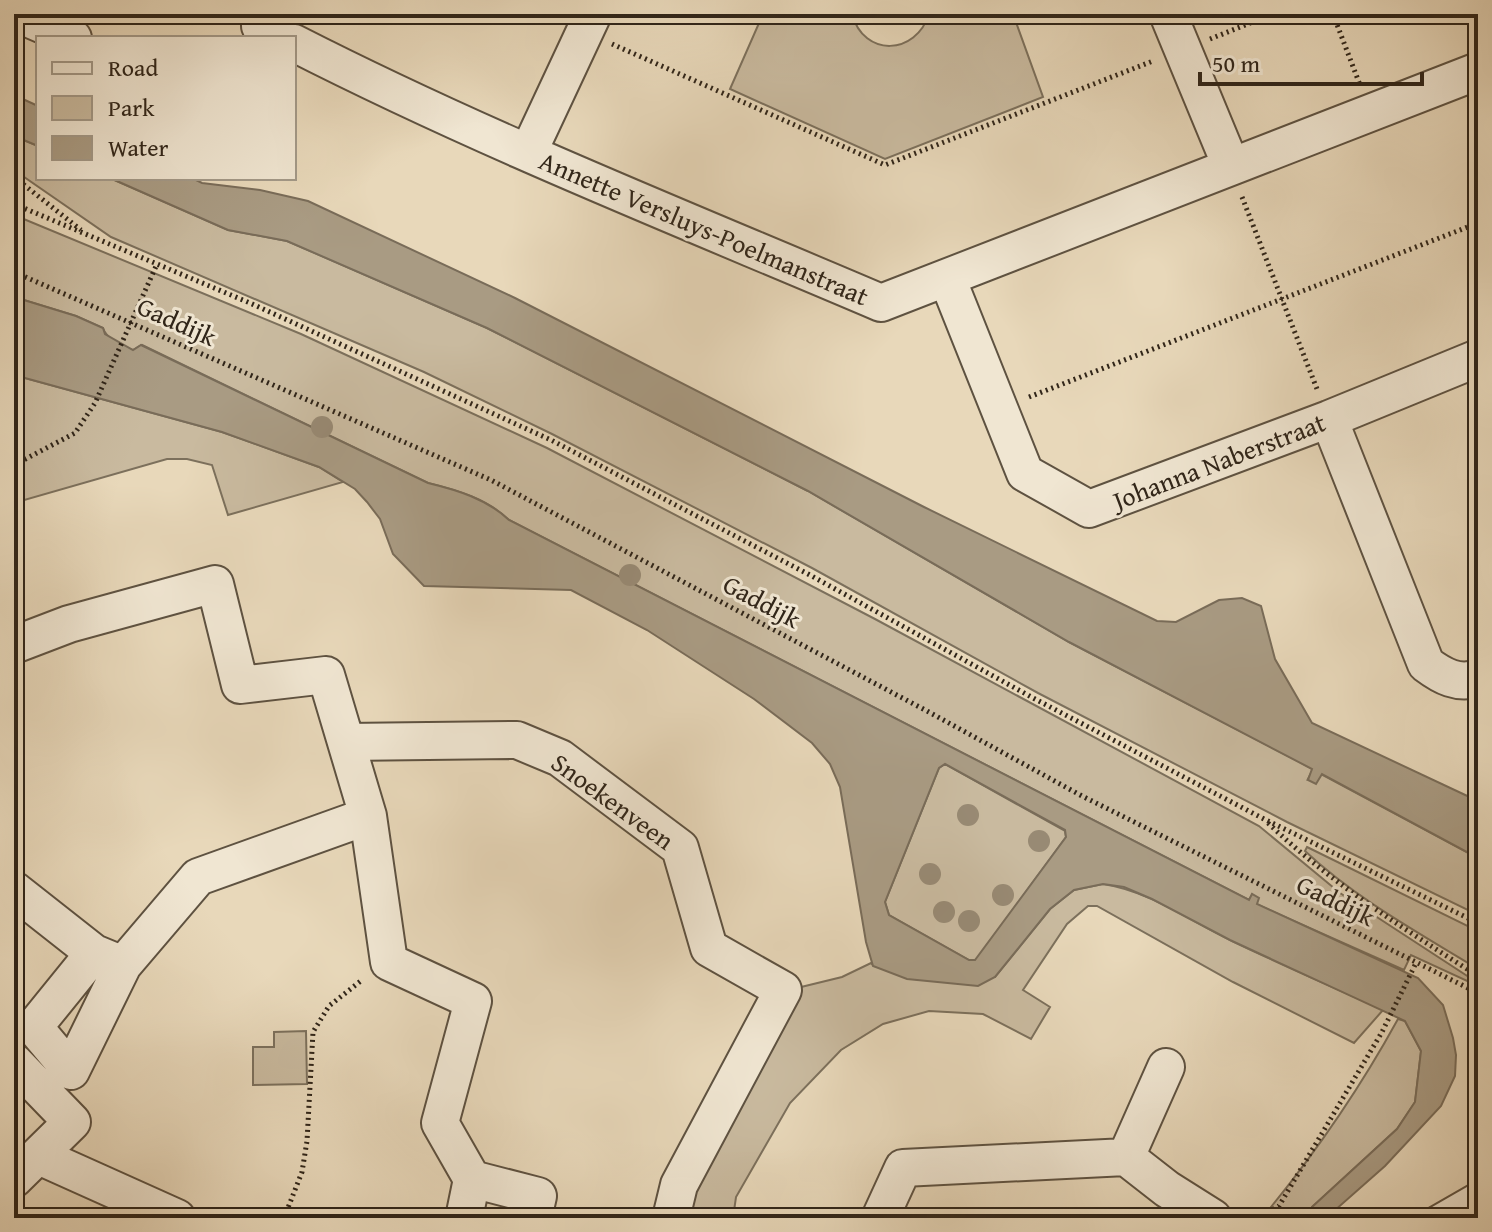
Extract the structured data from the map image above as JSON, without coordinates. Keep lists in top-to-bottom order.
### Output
{
  "streets": {
    "street": ["Annette Versluys-Poelmanstraat", "Johanna Naberstraat", "Snoekenveen"],
    "path": ["Gaddijk"]
  },
  "crossings": [
    ["Annette Versluys-Poelmanstraat", "Johanna Naberstraat"]
  ],
  "legend": ["Road", "Park", "Water"],
  "scale_bar": "50 m"
}
